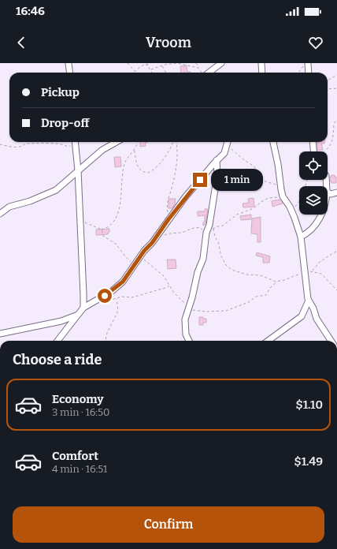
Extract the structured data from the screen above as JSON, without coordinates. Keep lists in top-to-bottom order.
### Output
{
  "page": {
    "status": "16:46",
    "header": "Vroom",
    "banner": ["Pickup", "Drop-off"],
    "bubble": "1 min",
    "heading": "Choose a ride",
    "list": [
      {
        "name": "Economy",
        "note": "3 min · 16:50",
        "value": "$1.10"
      },
      {
        "name": "Comfort",
        "note": "4 min · 16:51",
        "value": "$1.49"
      }
    ],
    "buttons": "Confirm"
  }
}
